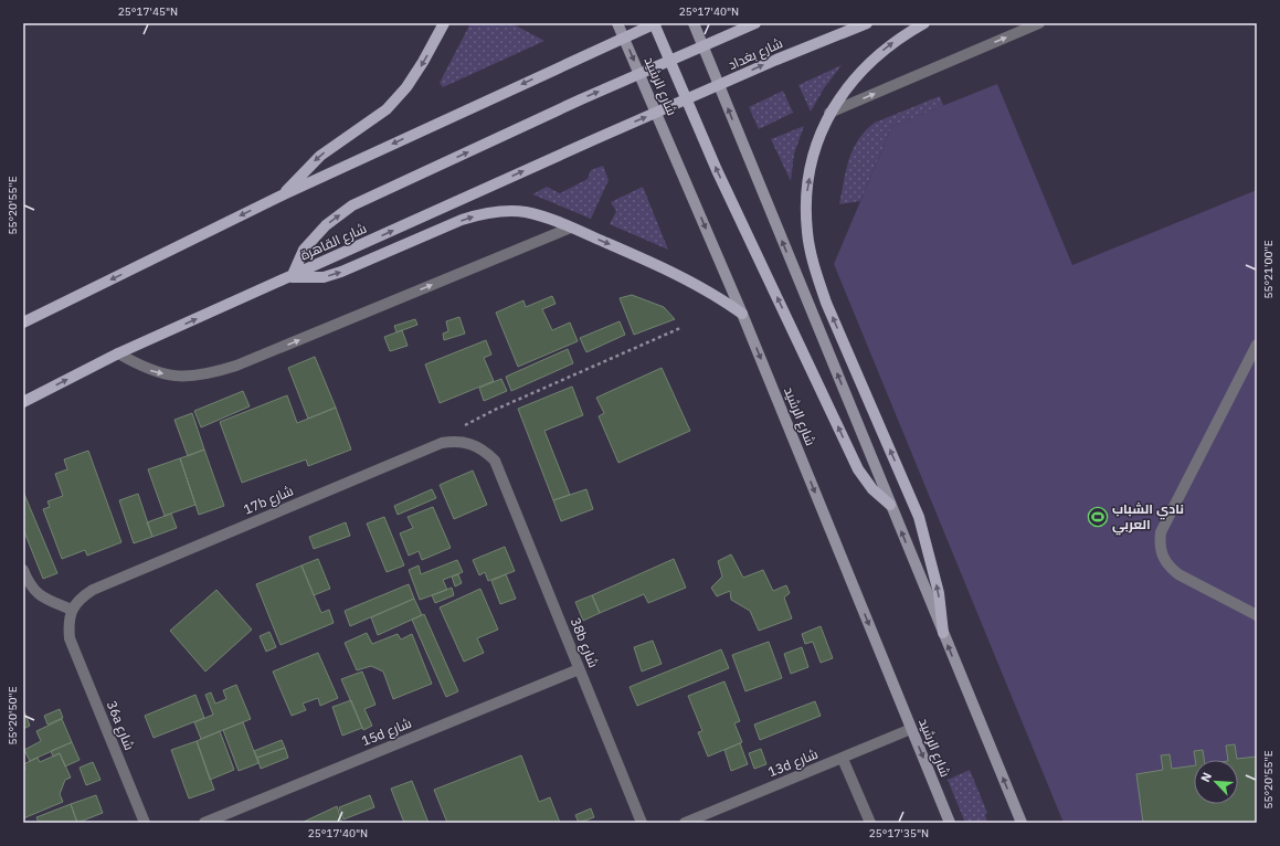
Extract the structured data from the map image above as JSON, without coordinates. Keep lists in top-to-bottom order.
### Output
{
  "streets": {
    "main road": ["شارع بغداد", "شارع الرشيد", "شارع القاهرة"],
    "street": [
      "17b شارع",
      "38b شارع",
      "36a شارع",
      "15d شارع",
      "13d شارع"
    ]
  },
  "crossings": [
    ["شارع بغداد", "شارع الرشيد"],
    ["شارع بغداد", "شارع القاهرة"],
    ["شارع الرشيد", "شارع القاهرة"],
    ["شارع الرشيد", "13d شارع"],
    ["17b شارع", "38b شارع"],
    ["17b شارع", "36a شارع"],
    ["38b شارع", "15d شارع"]
  ],
  "places": {
    "sports": ["نادي الشباب العربي"]
  },
  "north": "top left",
  "coordinates": [
    "25°17'45\"N",
    "25°17'40\"N",
    "55°20'55\"E",
    "55°21'00\"E",
    "55°20'50\"E",
    "25°17'35\"N"
  ]
}
